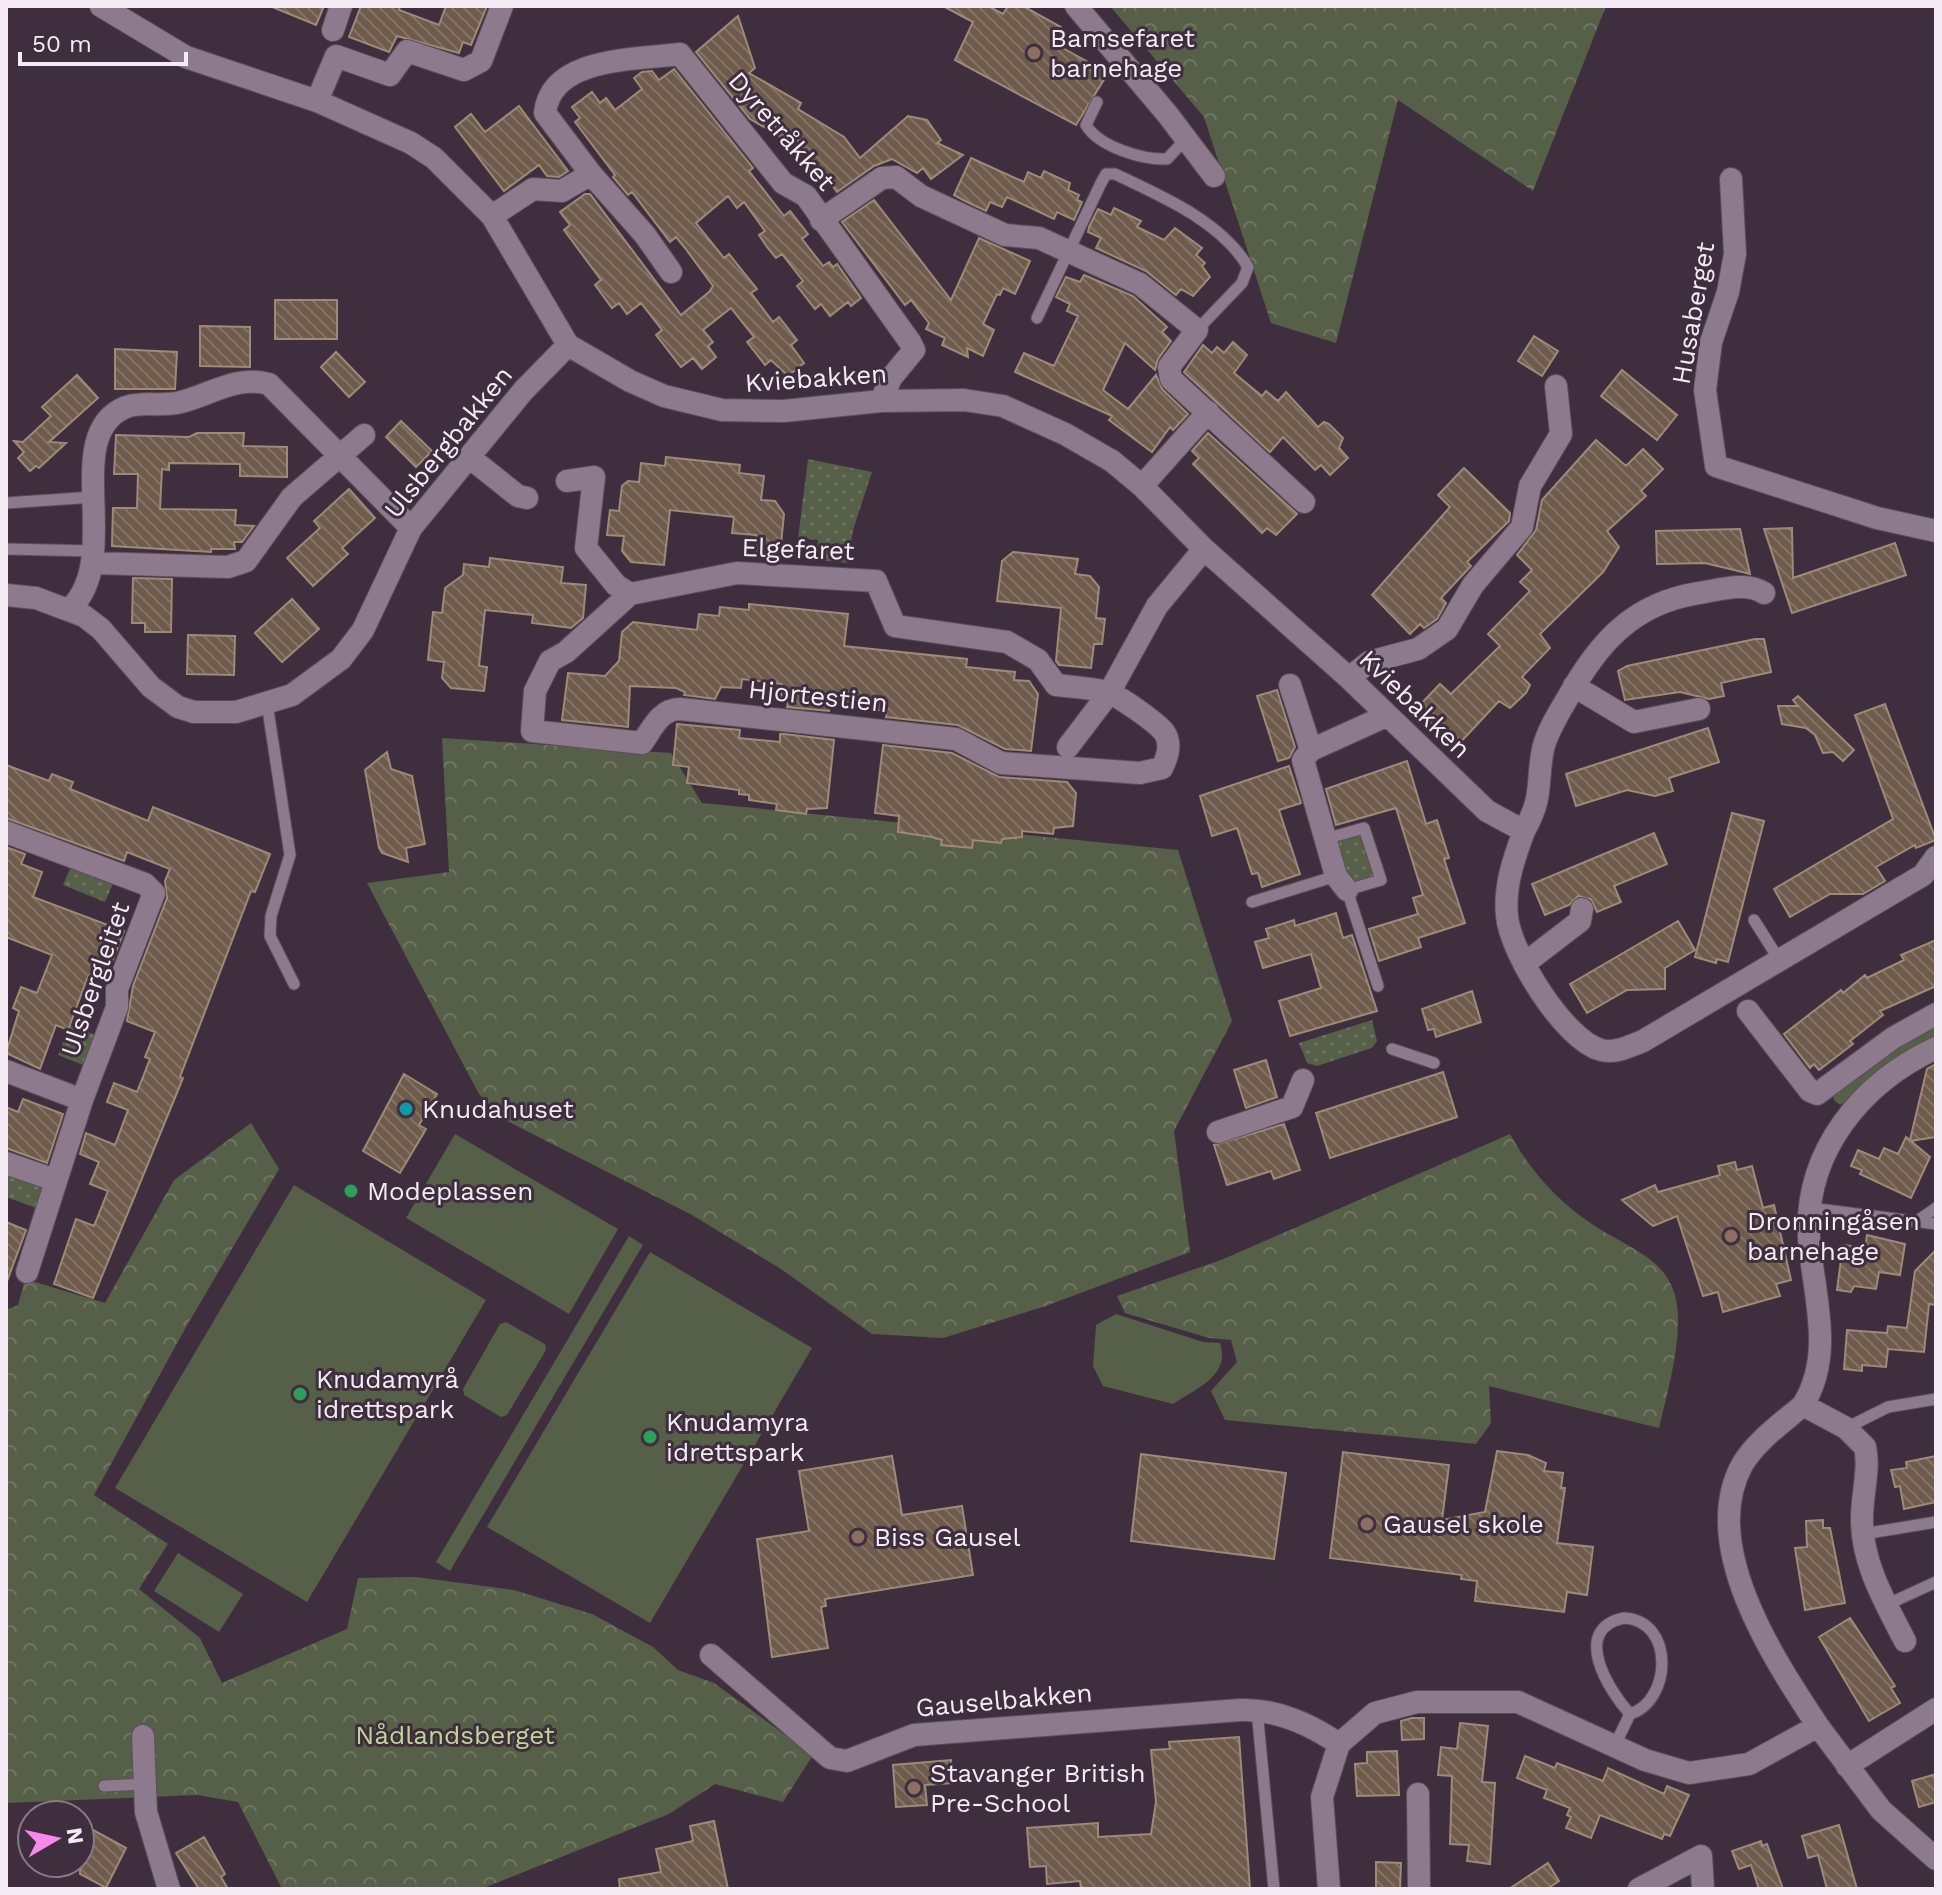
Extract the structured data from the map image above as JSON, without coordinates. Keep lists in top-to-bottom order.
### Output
{
  "streets": {
    "street": [
      "Dyretråkket",
      "Husaberget",
      "Kviebakken",
      "Ulsbergbakken",
      "Elgefaret",
      "Hjortestien",
      "Ulsbergleitet",
      "Gauselbakken"
    ]
  },
  "crossings": [
    ["Dyretråkket", "Kviebakken"],
    ["Kviebakken", "Ulsbergbakken"],
    ["Elgefaret", "Hjortestien"]
  ],
  "parks": ["Nådlandsberget"],
  "places": [
    "Bamsefaret barnehage",
    "Knudahuset",
    "Modeplassen",
    "Dronningåsen barnehage",
    "Knudamyrå idrettspark",
    "Knudamyra idrettspark",
    "Gausel skole",
    "Biss Gausel",
    "Stavanger British Pre-School"
  ],
  "scale_bar": "50 m",
  "north": "right"
}
